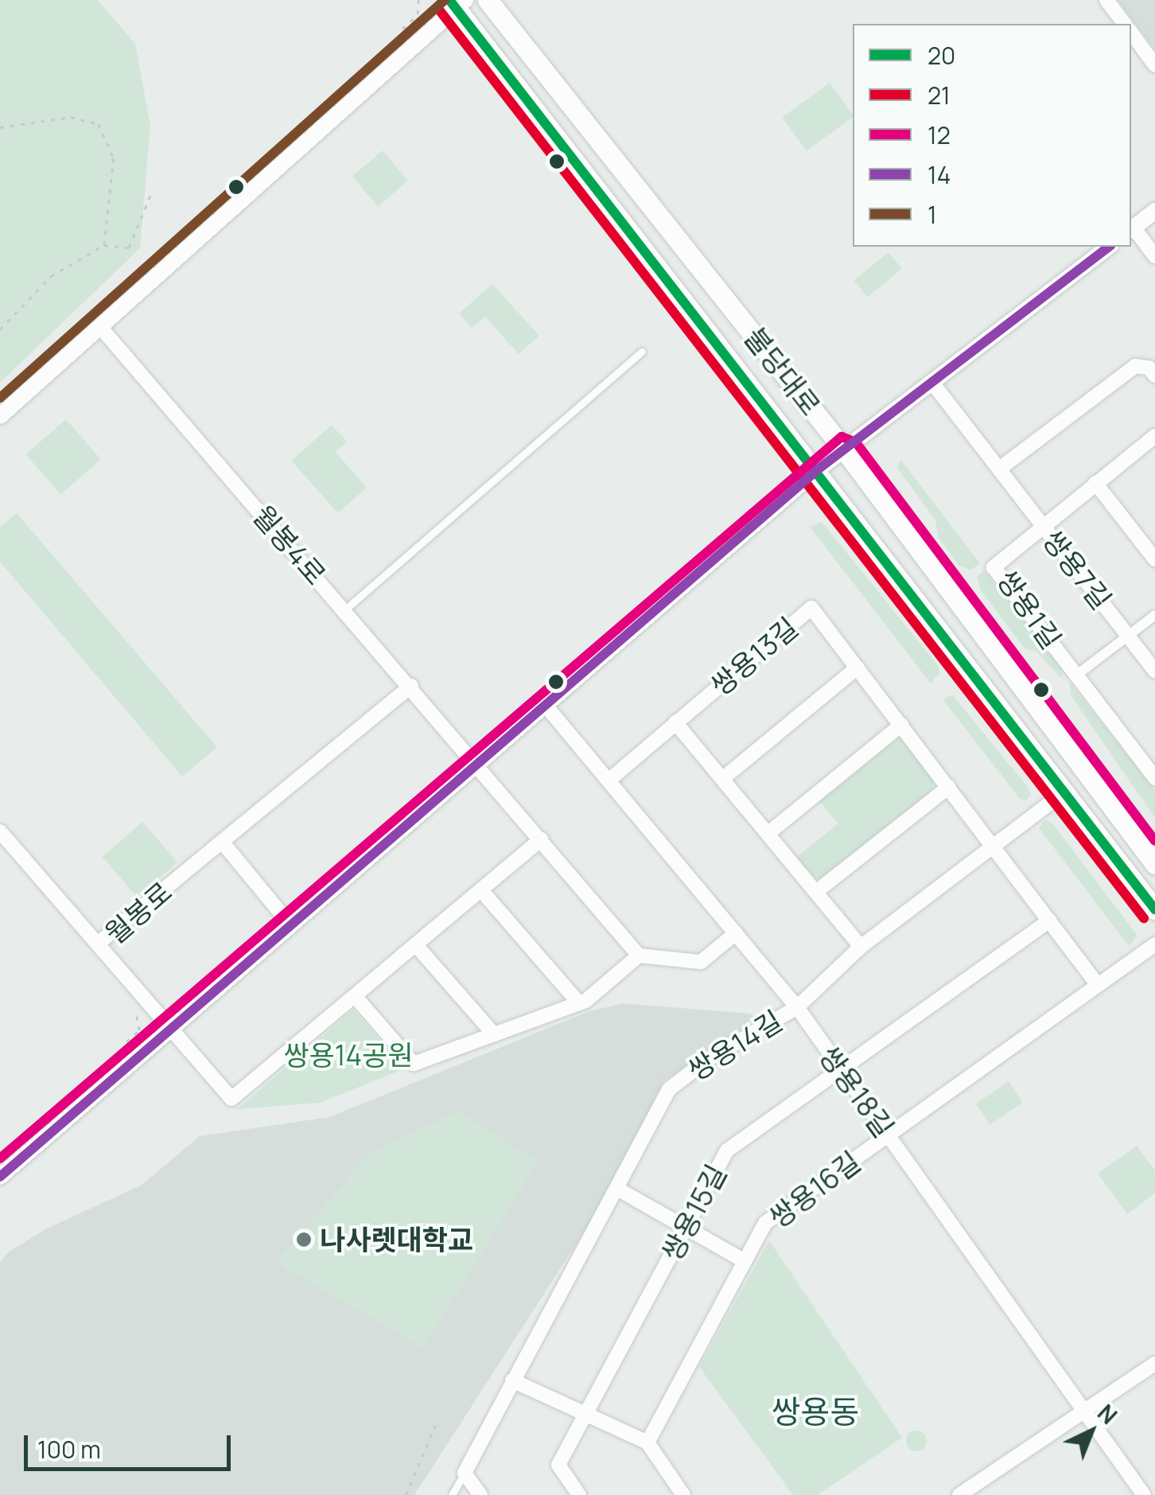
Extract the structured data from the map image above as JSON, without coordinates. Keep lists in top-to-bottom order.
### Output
{
  "streets": {
    "main road": ["불당대로"],
    "street": [
      "월봉4로",
      "쌍용7길",
      "쌍용1길",
      "쌍용13길",
      "월봉로",
      "쌍용14길",
      "쌍용18길",
      "쌍용16길",
      "쌍용15길"
    ]
  },
  "crossings": [
    ["불당대로", "쌍용14길"],
    ["월봉4로", "월봉로"],
    ["쌍용7길", "쌍용1길"],
    ["쌍용13길", "쌍용14길"],
    ["쌍용13길", "쌍용18길"],
    ["쌍용13길", "쌍용16길"],
    ["쌍용13길", "쌍용15길"],
    ["쌍용14길", "쌍용18길"],
    ["쌍용18길", "쌍용16길"],
    ["쌍용18길", "쌍용15길"]
  ],
  "districts": ["쌍용동"],
  "parks": ["쌍용14공원"],
  "places": ["나사렛대학교"],
  "lines": [
    "transit line 20",
    "transit line 1",
    "transit line 21",
    "transit line 14",
    "transit line 12"
  ],
  "legend": [
    "20",
    "21",
    "12",
    "14",
    "1"
  ],
  "scale_bar": "100 m",
  "north": "top right"
}
